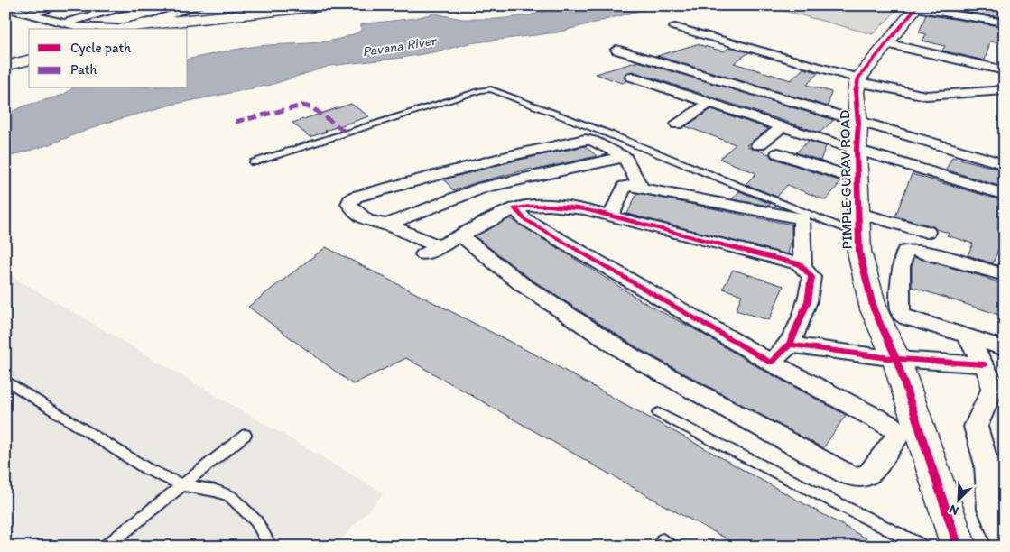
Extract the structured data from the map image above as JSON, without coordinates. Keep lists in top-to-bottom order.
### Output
{
  "streets": {
    "street": ["PIMPLE GURAV ROAD"]
  },
  "water": ["Pavana River"],
  "legend": ["Cycle path", "Path"],
  "north": "bottom left"
}
